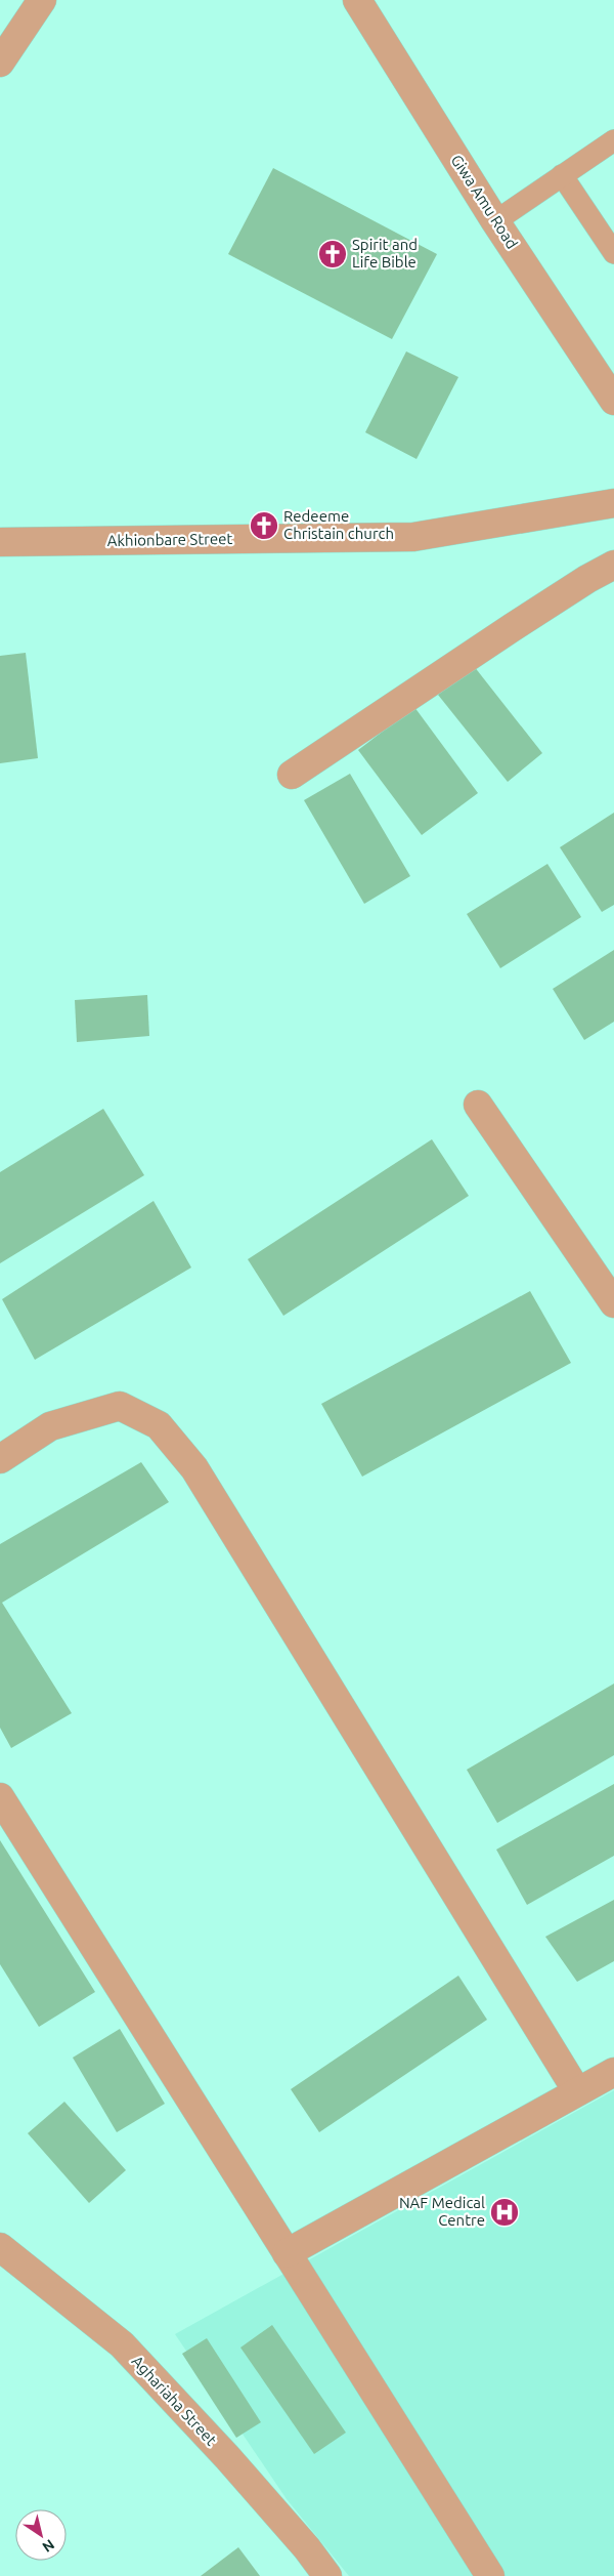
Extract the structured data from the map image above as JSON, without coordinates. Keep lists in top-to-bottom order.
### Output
{
  "streets": {
    "street": ["Giwa Amu Road", "Akhionbare Street", "Aghariaha Street"]
  },
  "places": {
    "church": ["Spirit and Life Bible", "Redeeme Christain church"],
    "hospital": ["NAF Medical Centre"]
  },
  "north": "bottom right"
}
